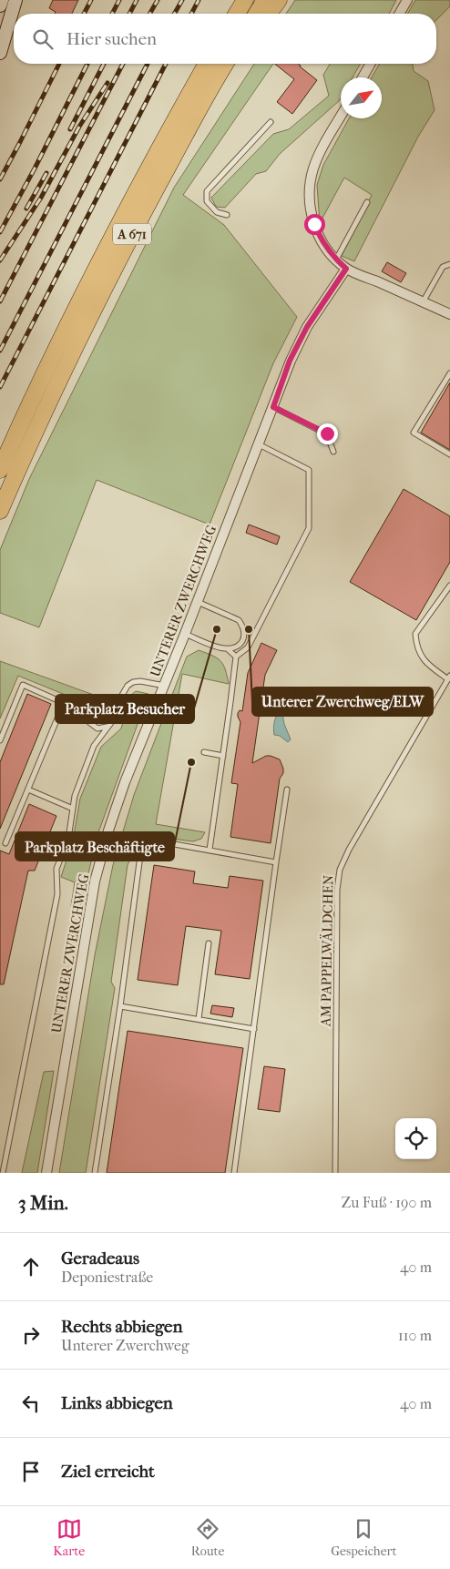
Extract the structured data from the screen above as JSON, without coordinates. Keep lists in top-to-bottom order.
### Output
{
  "streets": {
    "highway": ["A 671"],
    "street": ["UNTERER ZWERCHWEG"],
    "lane": ["AM PAPPELWÄLDCHEN"]
  },
  "places": ["Parkplatz Besucher", "Unterer Zwerchweg/ELW", "Parkplatz Beschäftigte"],
  "north": "top right",
  "page": {
    "search": "Hier suchen",
    "heading": ["3 Min.", "Zu Fuß · 190 m"],
    "list": [
      ["Geradeaus", "Deponiestraße", "40 m"],
      ["Rechts abbiegen", "Unterer Zwerchweg", "110 m"],
      ["Links abbiegen", "40 m"],
      "Ziel erreicht"
    ],
    "nav": ["Karte", "Route", "Gespeichert"]
  }
}
